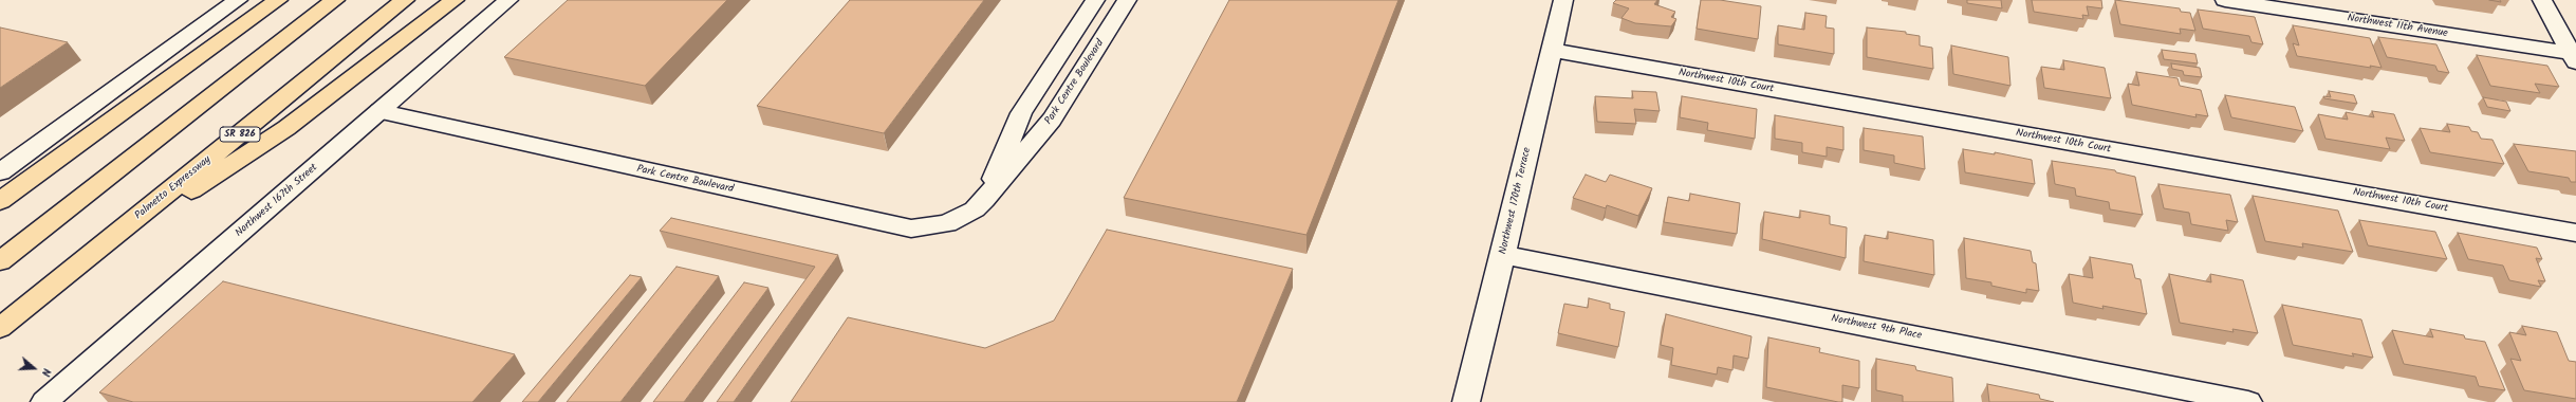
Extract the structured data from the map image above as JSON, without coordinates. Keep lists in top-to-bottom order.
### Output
{
  "streets": {
    "highway": ["SR 826", "Palmetto Expressway"],
    "street": [
      "Northwest 11th Avenue",
      "Northwest 10th Court",
      "Park Centre Boulevard",
      "Northwest 167th Street",
      "Northwest 170th Terrace",
      "Northwest 9th Place"
    ]
  },
  "crossings": [
    ["Northwest 10th Court", "Northwest 170th Terrace"],
    ["Park Centre Boulevard", "Northwest 167th Street"],
    ["Northwest 170th Terrace", "Northwest 9th Place"]
  ],
  "north": "right"
}
